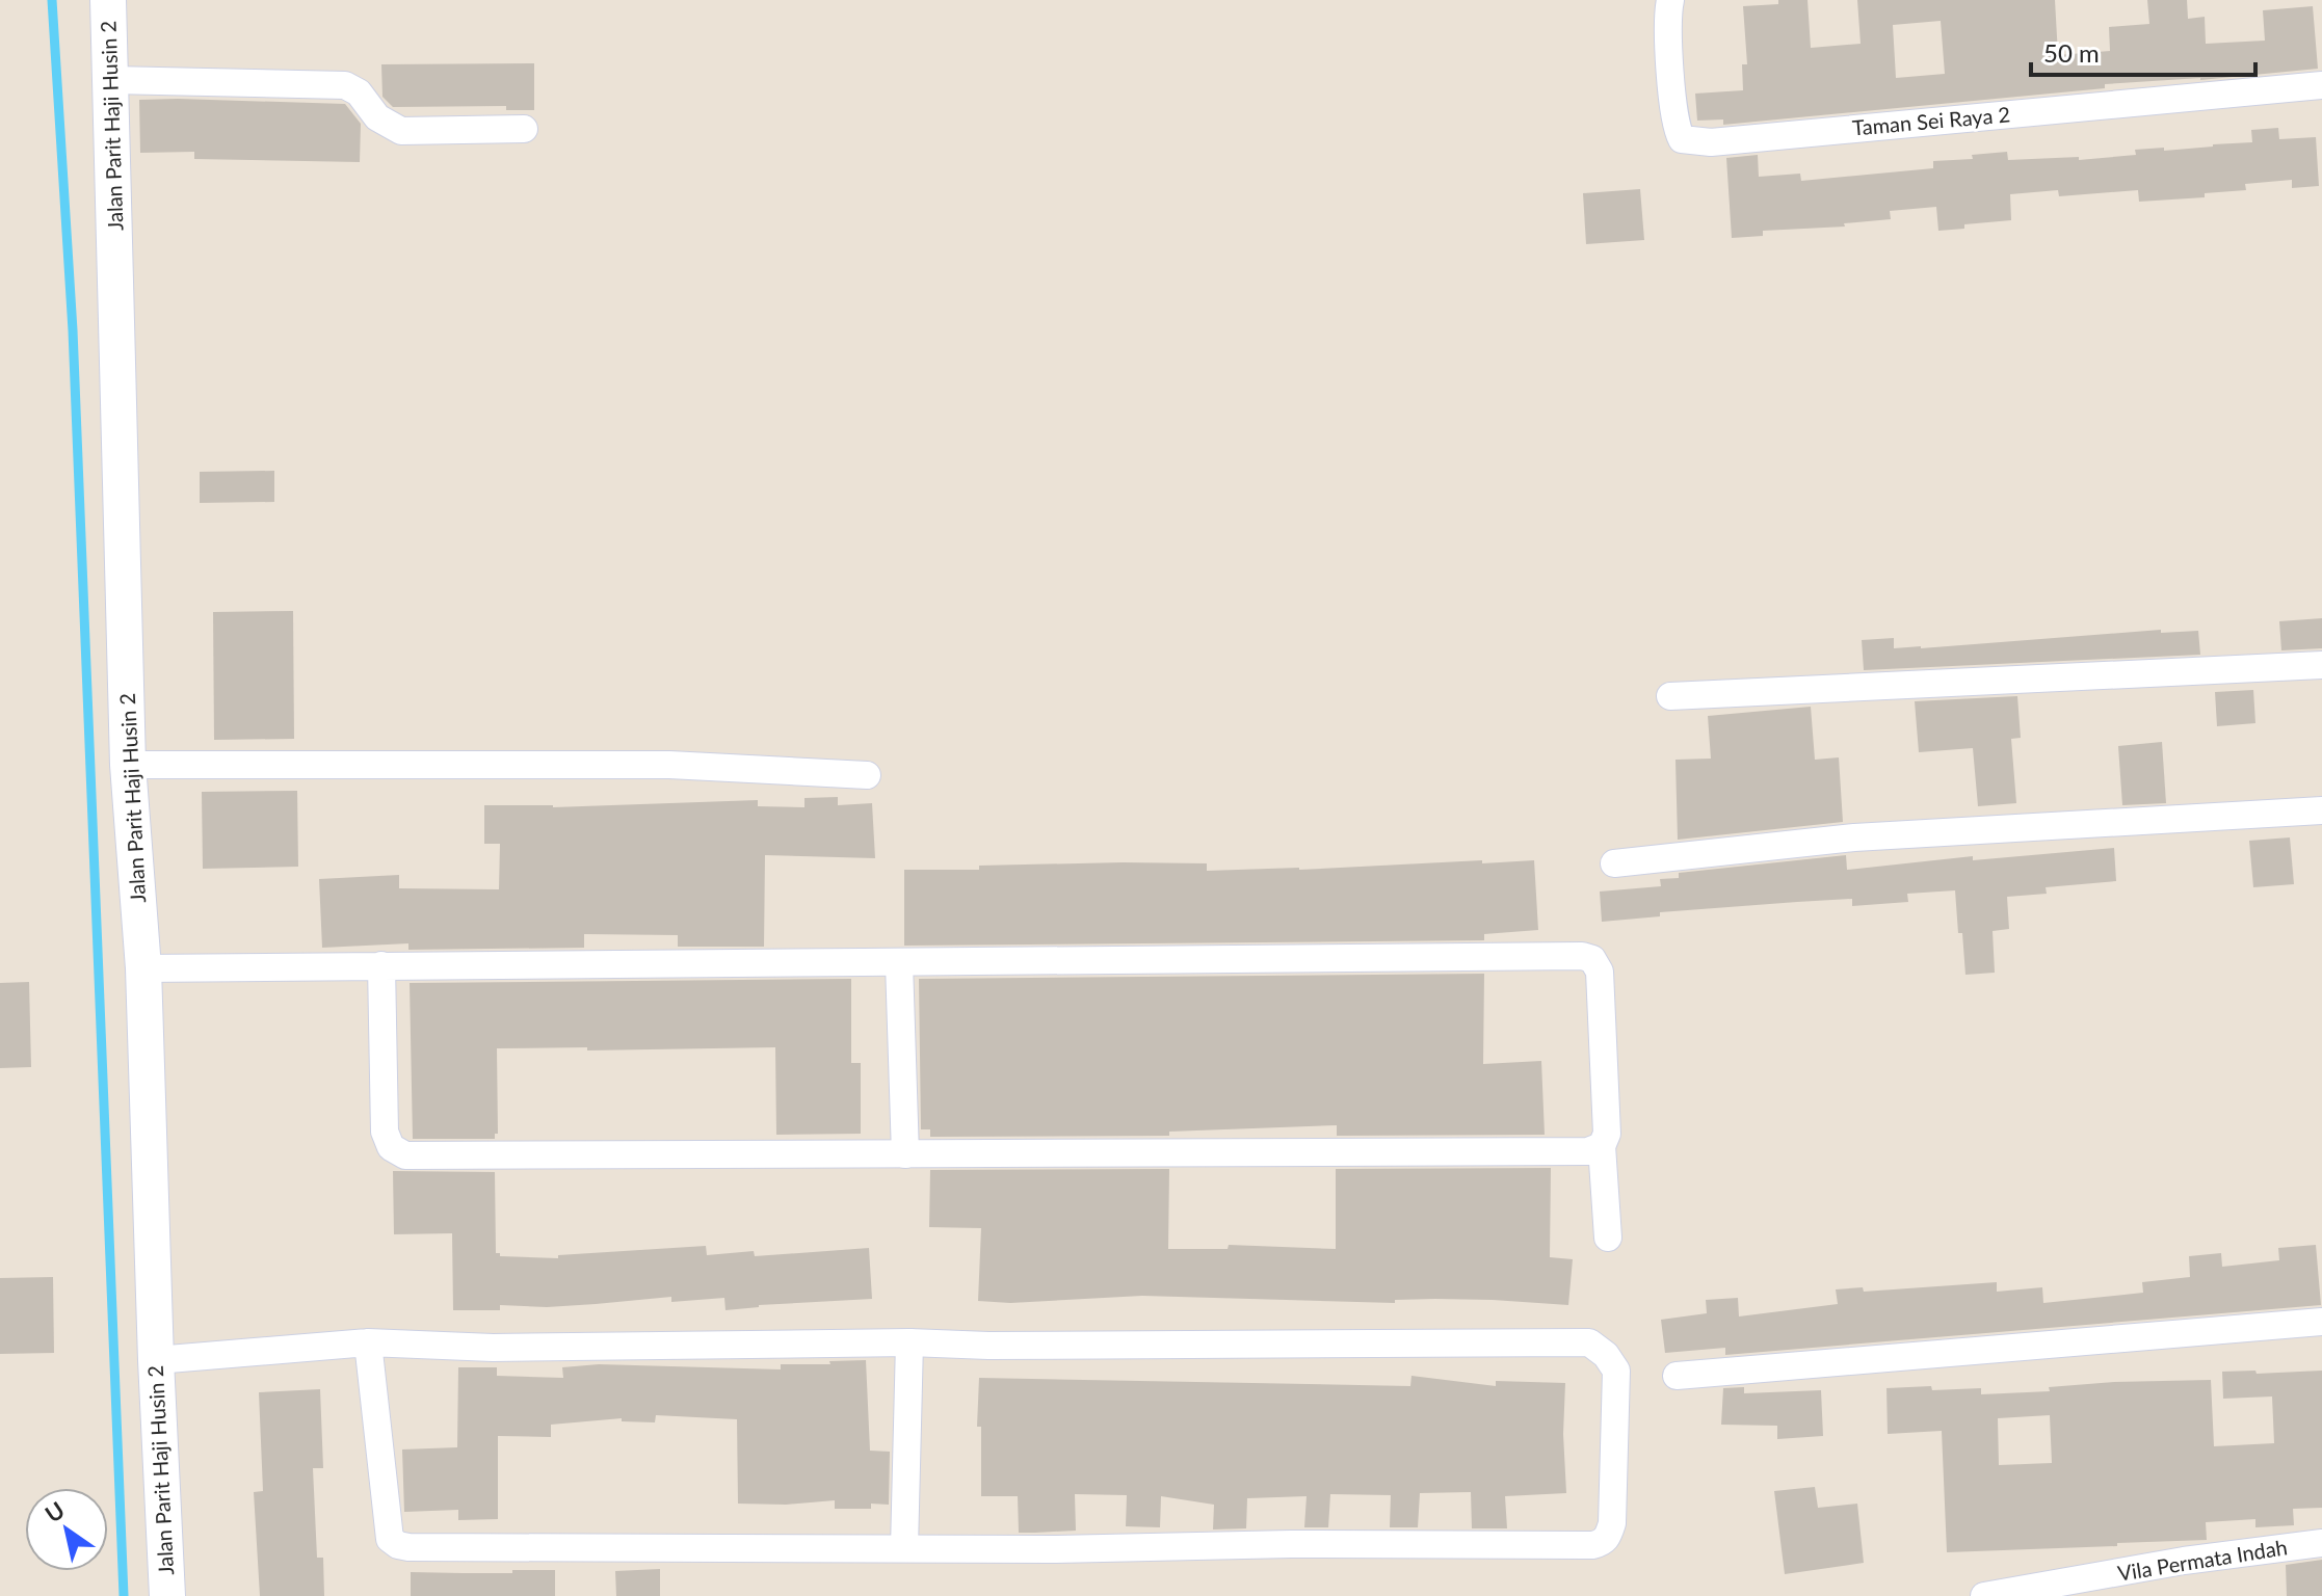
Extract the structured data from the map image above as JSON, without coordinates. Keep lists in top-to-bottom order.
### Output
{
  "streets": {
    "street": ["Taman Sei Raya 2", "Jalan Parit Haji Husin 2", "Vila Permata Indah"]
  },
  "scale_bar": "50 m",
  "north": "top left"
}
